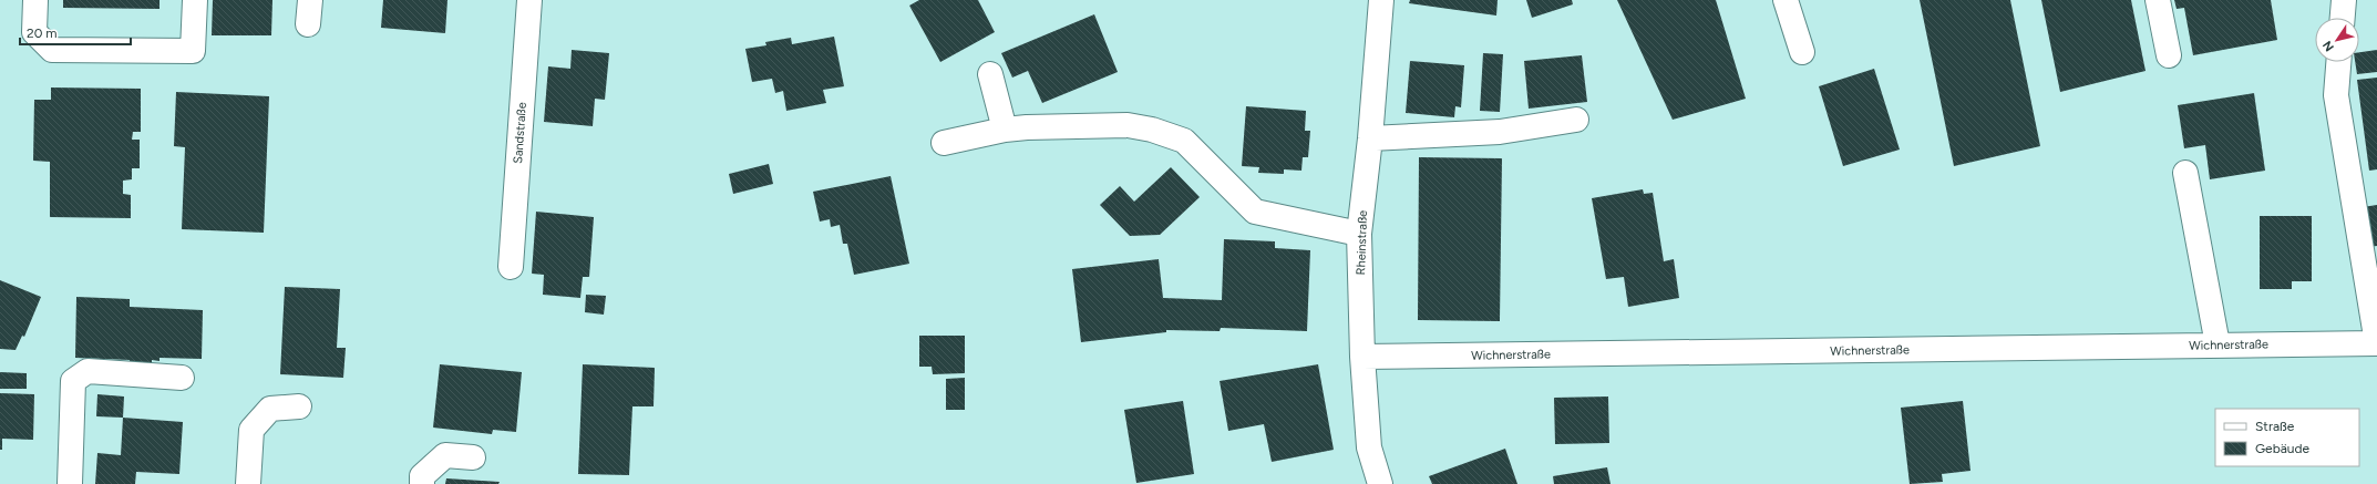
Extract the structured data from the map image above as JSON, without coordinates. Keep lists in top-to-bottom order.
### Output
{
  "streets": {
    "street": ["Sandstraße", "Rheinstraße", "Wichnerstraße"]
  },
  "crossings": [
    ["Rheinstraße", "Wichnerstraße"]
  ],
  "legend": ["Straße", "Gebäude"],
  "scale_bar": "20 m",
  "north": "bottom left"
}
